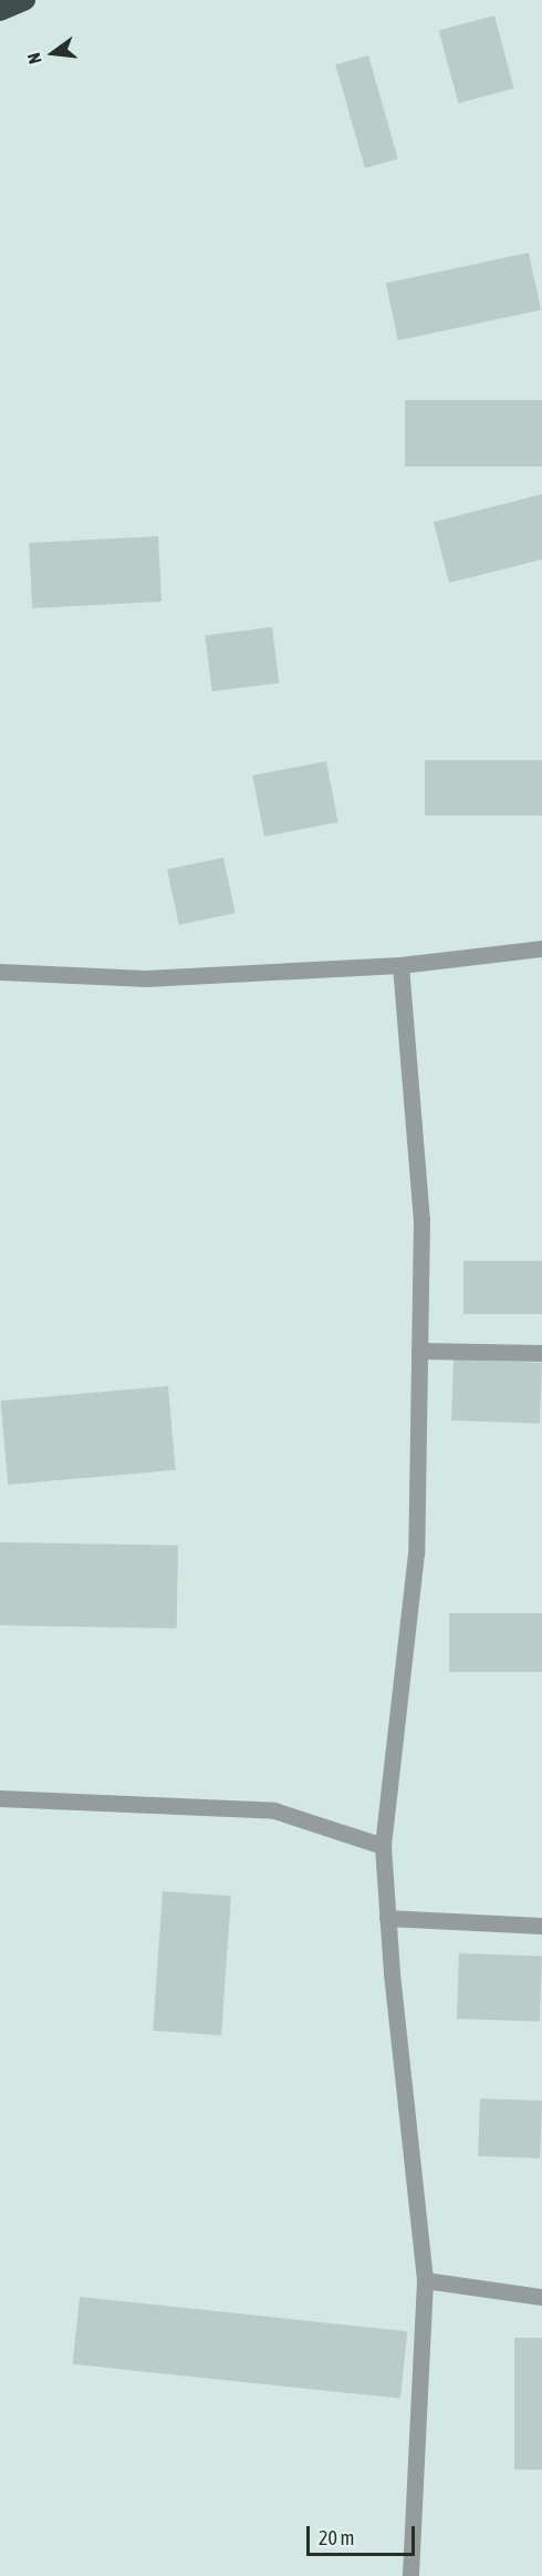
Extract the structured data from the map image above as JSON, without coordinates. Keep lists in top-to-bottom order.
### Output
{
  "scale_bar": "20 m",
  "north": "left"
}
